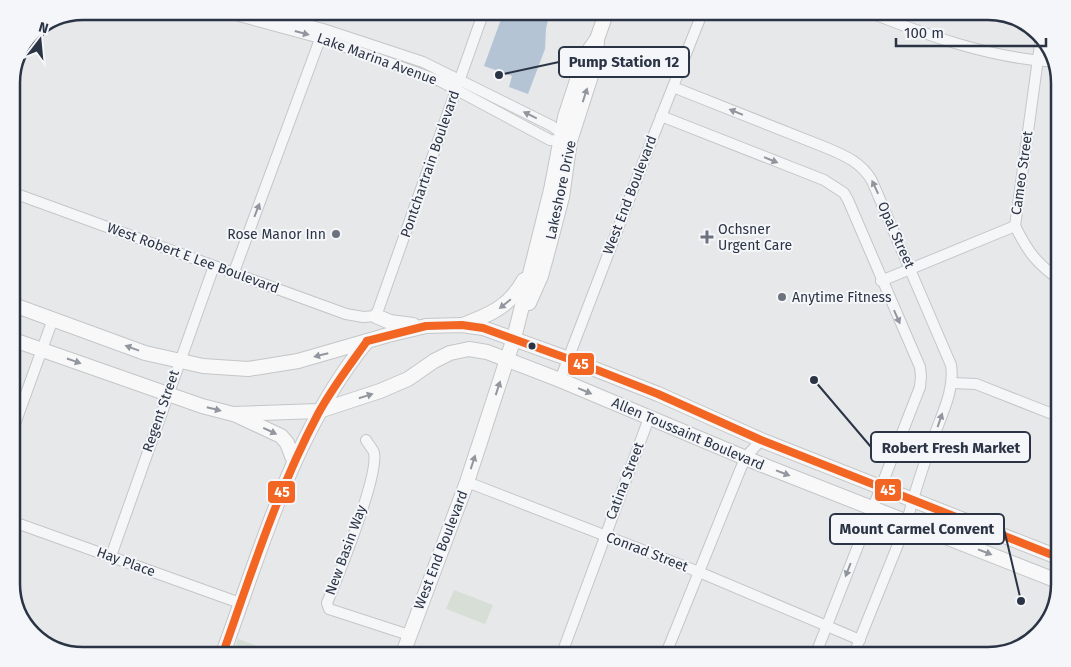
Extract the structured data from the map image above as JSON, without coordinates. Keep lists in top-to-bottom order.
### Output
{
  "streets": {
    "main road": ["Lakeshore Drive", "West End Boulevard", "Allen Toussaint Boulevard"],
    "street": [
      "Lake Marina Avenue",
      "Pontchartrain Boulevard",
      "Cameo Street",
      "Opal Street",
      "West Robert E Lee Boulevard",
      "Regent Street",
      "Catina Street",
      "New Basin Way",
      "Conrad Street",
      "Hay Place"
    ]
  },
  "crossings": [
    ["Lake Marina Avenue", "Pontchartrain Boulevard"],
    ["Lake Marina Avenue", "Lakeshore Drive"],
    ["Pontchartrain Boulevard", "West Robert E Lee Boulevard"],
    ["Cameo Street", "Opal Street"],
    ["Lakeshore Drive", "West End Boulevard"],
    ["Lakeshore Drive", "Allen Toussaint Boulevard"],
    ["West End Boulevard", "Opal Street"],
    ["West End Boulevard", "Allen Toussaint Boulevard"],
    ["West End Boulevard", "New Basin Way"],
    ["West End Boulevard", "Conrad Street"],
    ["Opal Street", "Allen Toussaint Boulevard"],
    ["Opal Street", "Conrad Street"],
    ["West Robert E Lee Boulevard", "Regent Street"],
    ["Regent Street", "Allen Toussaint Boulevard"],
    ["Regent Street", "Hay Place"],
    ["Allen Toussaint Boulevard", "Catina Street"],
    ["Catina Street", "Conrad Street"]
  ],
  "one_way": ["Opal Street"],
  "places": {
    "other": [
      "Pump Station 12",
      "Rose Manor Inn",
      "Anytime Fitness",
      "Robert Fresh Market",
      "Mount Carmel Convent"
    ],
    "health": ["Ochsner Urgent Care"]
  },
  "lines": ["transit line 45"],
  "scale_bar": "100 m",
  "north": "top"
}
